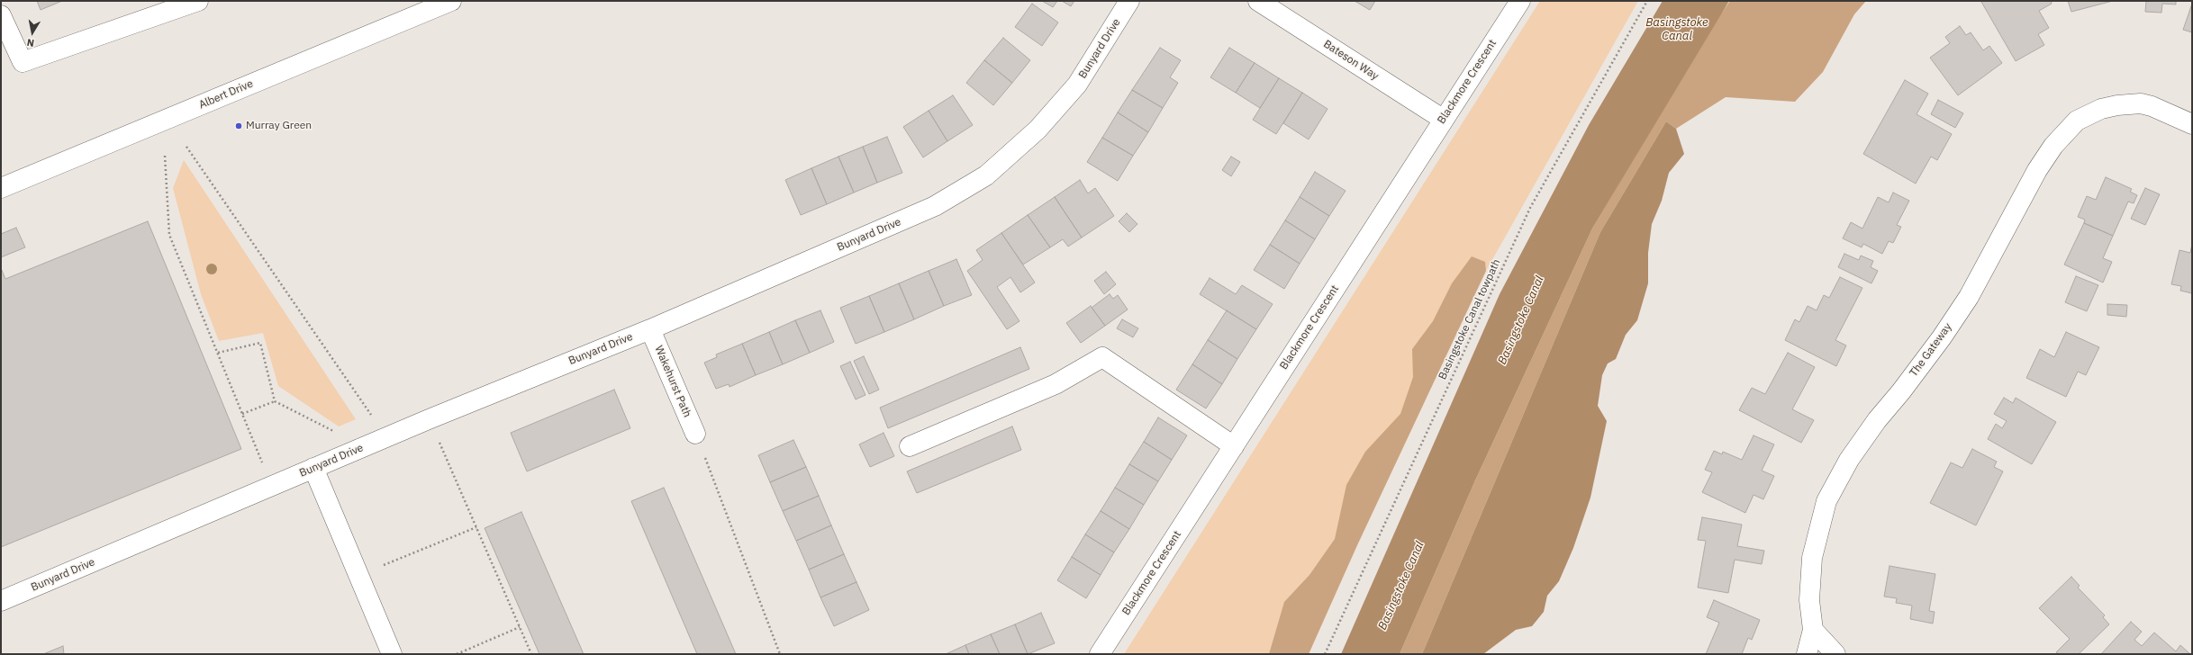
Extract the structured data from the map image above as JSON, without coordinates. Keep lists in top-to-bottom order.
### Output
{
  "streets": {
    "street": [
      "Bunyard Drive",
      "Bateson Way",
      "Blackmore Crescent",
      "Albert Drive",
      "The Gateway",
      "Wakehurst Path"
    ],
    "path": ["Basingstoke Canal towpath"]
  },
  "crossings": [
    ["Bunyard Drive", "Wakehurst Path"],
    ["Bateson Way", "Blackmore Crescent"]
  ],
  "water": ["Basingstoke Canal"],
  "places": ["Murray Green"],
  "north": "bottom"
}
